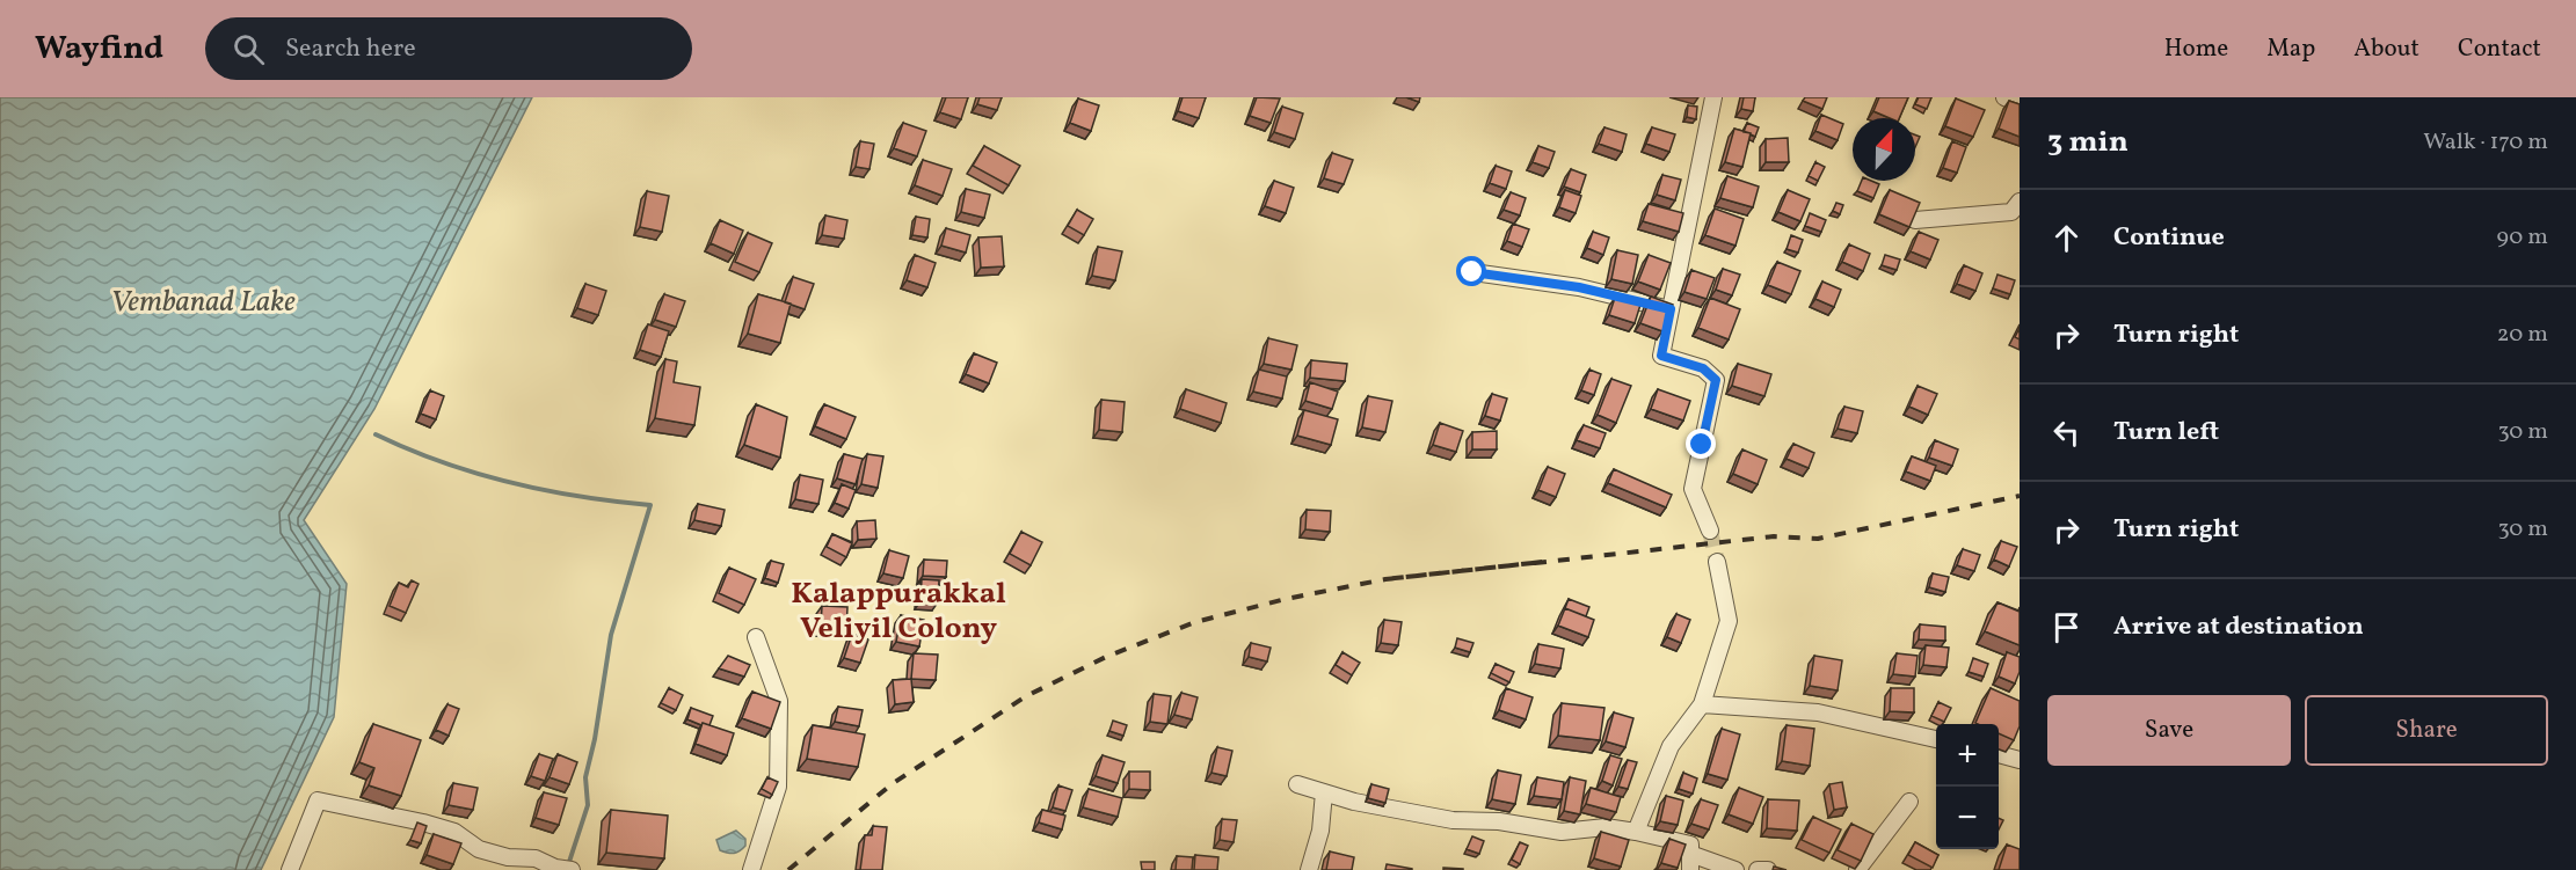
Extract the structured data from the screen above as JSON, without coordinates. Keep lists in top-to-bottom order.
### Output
{
  "districts": ["Kalappurakkal Veliyil Colony"],
  "water": ["Vembanad Lake"],
  "north": "top",
  "page": {
    "header": "Wayfind",
    "search": "Search here",
    "nav": [
      "Home",
      "Map",
      "About",
      "Contact"
    ],
    "heading": ["3 min", "Walk · 170 m"],
    "list": [
      ["Continue", "90 m"],
      ["Turn right", "20 m"],
      ["Turn left", "30 m"],
      ["Turn right", "30 m"],
      "Arrive at destination"
    ],
    "buttons": ["Save", "Share"],
    "map_buttons": ["+", "−"]
  }
}
